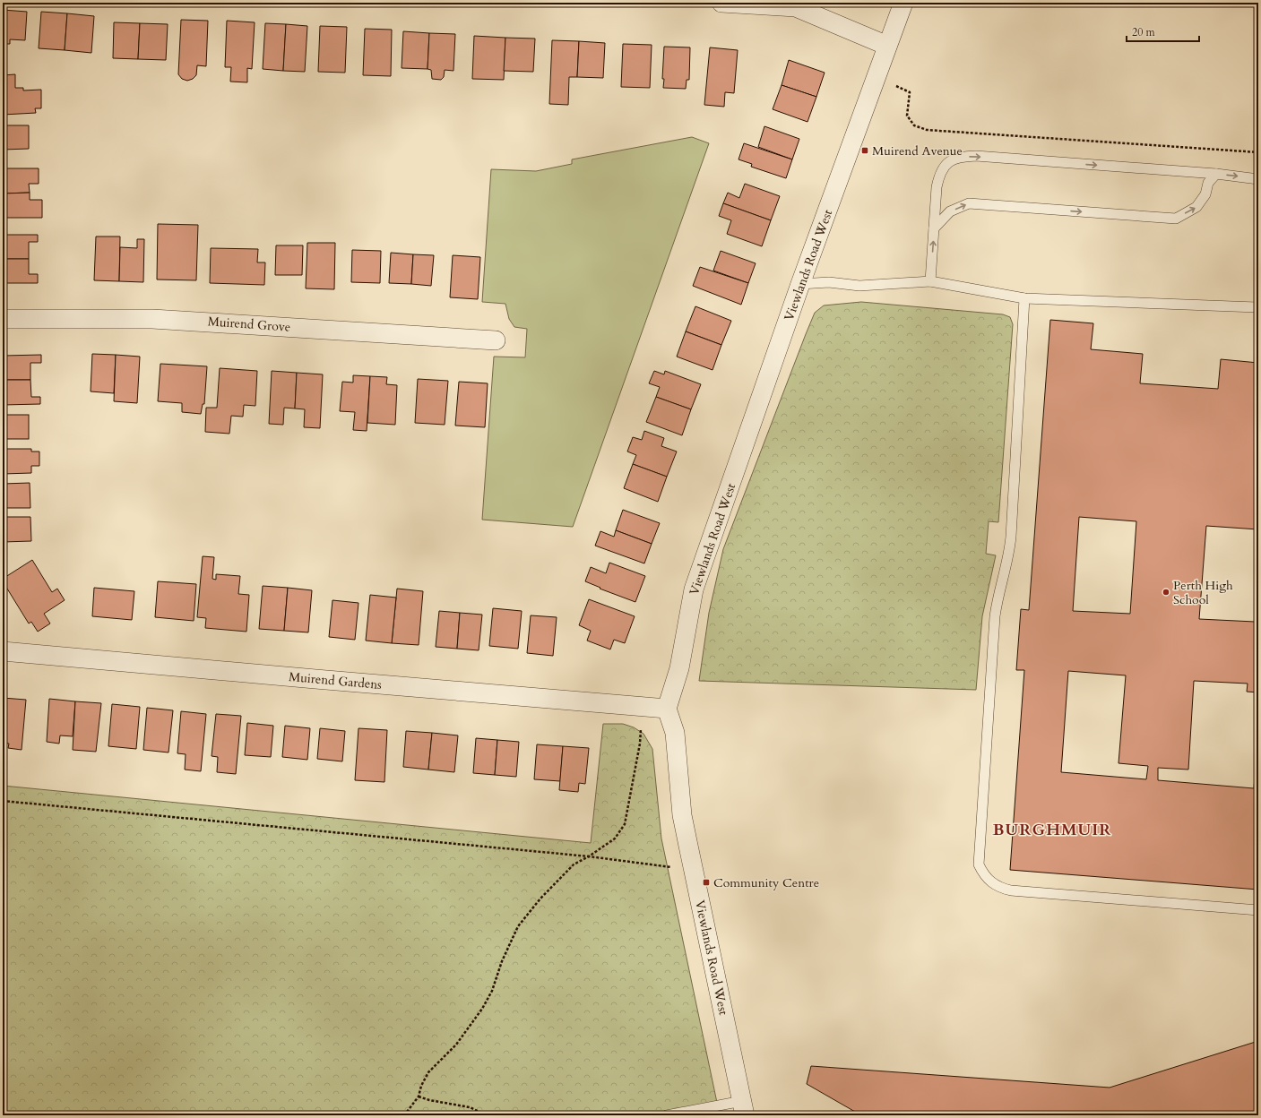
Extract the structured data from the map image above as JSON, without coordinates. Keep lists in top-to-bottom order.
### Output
{
  "streets": {
    "street": ["Viewlands Road West", "Muirend Grove", "Muirend Gardens"]
  },
  "crossings": [
    ["Viewlands Road West", "Muirend Gardens"]
  ],
  "districts": ["BURGHMUIR"],
  "places": {
    "transit": ["Muirend Avenue", "Community Centre"],
    "other": ["Perth High School"]
  },
  "scale_bar": "20 m"
}
